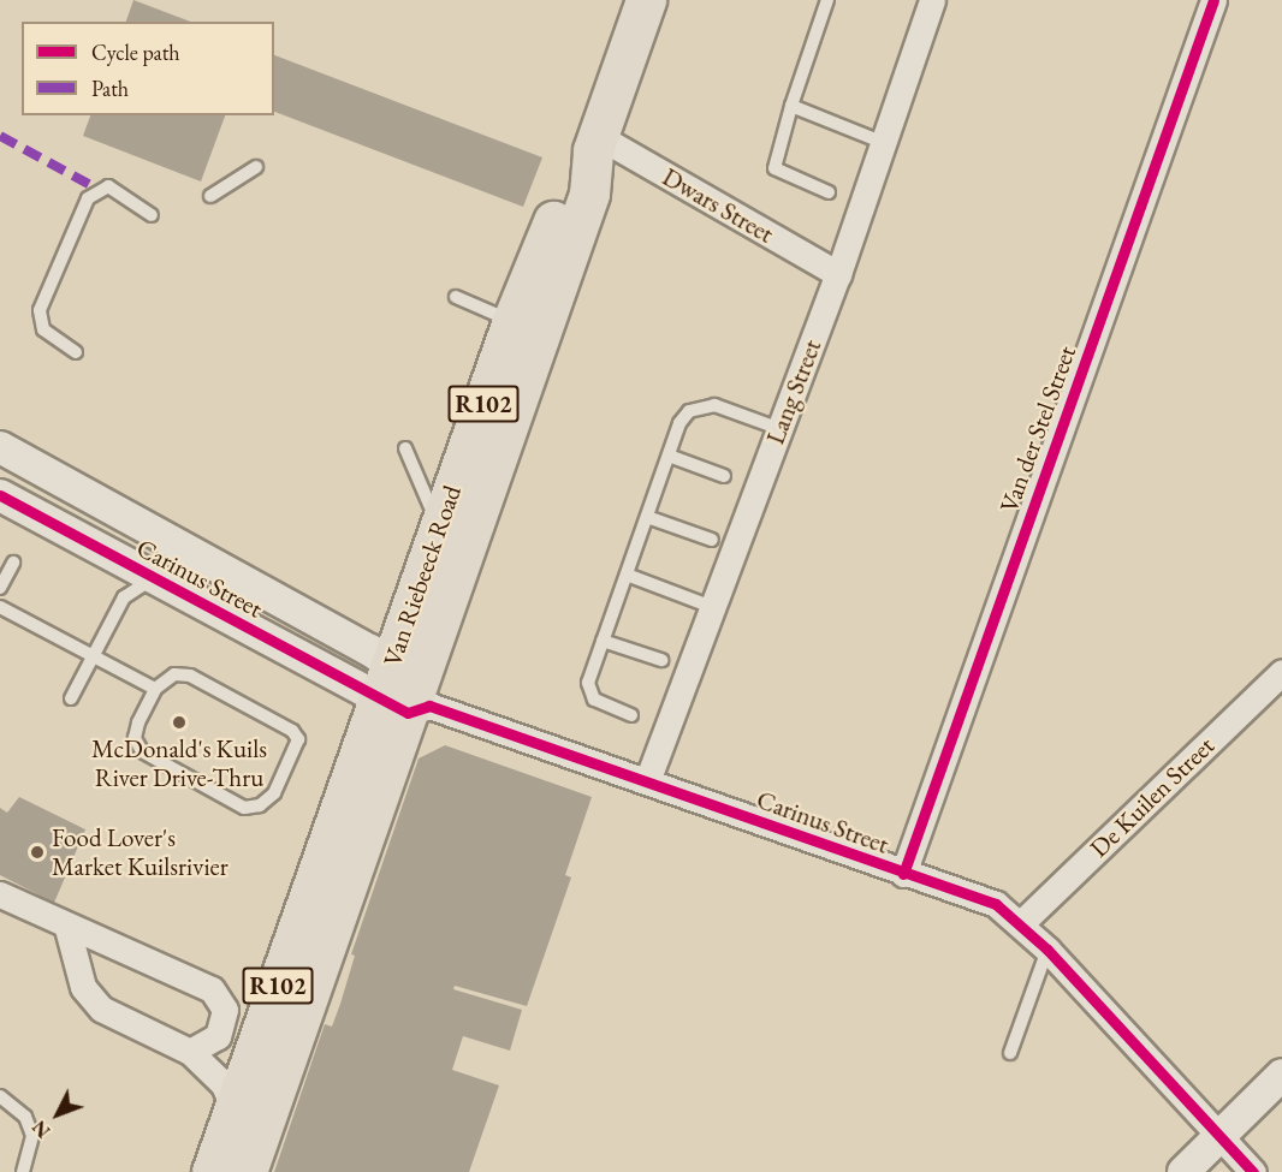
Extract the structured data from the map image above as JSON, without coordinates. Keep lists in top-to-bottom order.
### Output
{
  "streets": {
    "main road": ["R102", "Van Riebeeck Road"],
    "street": [
      "Dwars Street",
      "Lang Street",
      "Van der Stel Street",
      "Carinus Street",
      "De Kuilen Street"
    ]
  },
  "crossings": [
    ["Dwars Street", "Lang Street"],
    ["Dwars Street", "Van Riebeeck Road"],
    ["Lang Street", "Carinus Street"],
    ["Van der Stel Street", "Carinus Street"],
    ["Van Riebeeck Road", "Carinus Street"],
    ["Carinus Street", "De Kuilen Street"]
  ],
  "places": ["McDonald's Kuils River Drive-Thru", "Food Lover's Market Kuilsrivier"],
  "legend": ["Cycle path", "Path"],
  "north": "bottom left"
}
